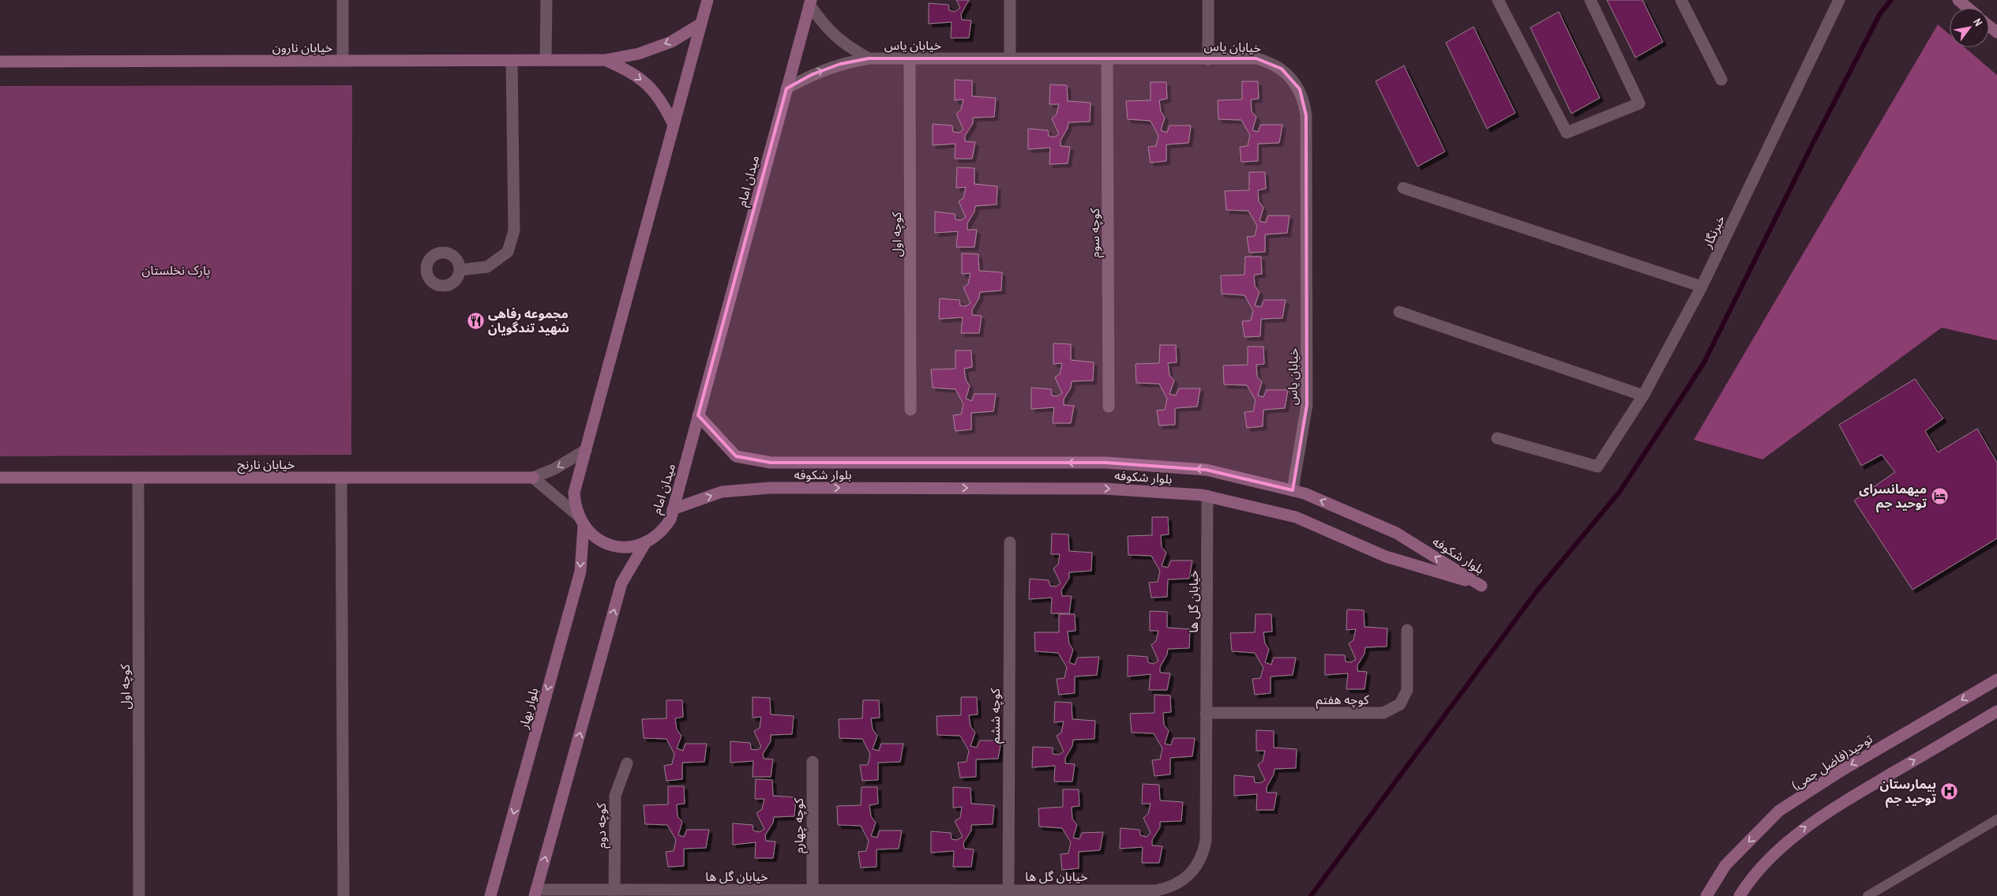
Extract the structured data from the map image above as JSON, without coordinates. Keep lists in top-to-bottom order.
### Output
{
  "streets": {
    "street": [
      "خیابان یاس",
      "خیابان نارون",
      "میدان امام",
      "خبرنگار",
      "کوچه سوم",
      "کوچه اول",
      "خیابان نارنج",
      "بلوار شکوفه",
      "خیابان گل ها",
      "کوچه هفتم",
      "بلوار بهار",
      "کوچه ششم",
      "توحید(فاضل جمی)",
      "کوچه دوم",
      "کوچه چهارم"
    ]
  },
  "crossings": [
    ["خیابان یاس", "میدان امام"],
    ["خیابان یاس", "کوچه سوم"],
    ["خیابان یاس", "کوچه اول"],
    ["خیابان یاس", "بلوار شکوفه"],
    ["میدان امام", "بلوار شکوفه"],
    ["میدان امام", "بلوار بهار"],
    ["کوچه اول", "خیابان نارنج"],
    ["بلوار شکوفه", "خیابان گل ها"],
    ["خیابان گل ها", "کوچه هفتم"],
    ["خیابان گل ها", "کوچه ششم"],
    ["خیابان گل ها", "کوچه دوم"],
    ["خیابان گل ها", "کوچه چهارم"]
  ],
  "parks": ["پارک نخلستان"],
  "places": {
    "restaurant": ["مجموعه رفاهی شهید تندگویان"],
    "hotel": ["میهمانسرای توحید جم"],
    "hospital": ["بیمارستان توحید جم"]
  },
  "north": "top right"
}
